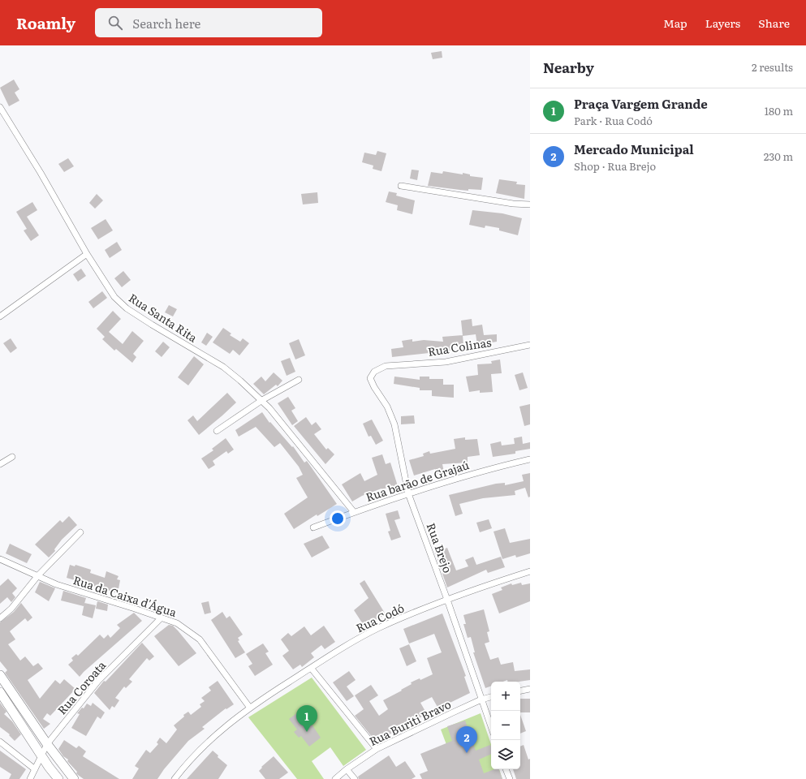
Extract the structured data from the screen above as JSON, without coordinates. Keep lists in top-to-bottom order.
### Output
{
  "streets": {
    "street": [
      "Rua Santa Rita",
      "Rua Colinas",
      "Rua barão de Grajaú",
      "Rua Brejo",
      "Rua da Caixa d'Água",
      "Rua Codó",
      "Rua Coroata",
      "Rua Buriti Bravo"
    ]
  },
  "crossings": [
    ["Rua Santa Rita", "Rua barão de Grajaú"],
    ["Rua Colinas", "Rua Brejo"],
    ["Rua barão de Grajaú", "Rua Brejo"],
    ["Rua Brejo", "Rua Codó"],
    ["Rua Brejo", "Rua Buriti Bravo"],
    ["Rua da Caixa d'Água", "Rua Codó"],
    ["Rua da Caixa d'Água", "Rua Coroata"]
  ],
  "page": {
    "header": "Roamly",
    "search": "Search here",
    "nav": ["Map", "Layers", "Share"],
    "heading": ["Nearby", "2 results"],
    "list": [
      {
        "mark": "1",
        "name": "Praça Vargem Grande",
        "note": "Park · Rua Codó",
        "value": "180 m"
      },
      {
        "mark": "2",
        "name": "Mercado Municipal",
        "note": "Shop · Rua Brejo",
        "value": "230 m"
      }
    ],
    "map_buttons": ["+", "−"],
    "pins": ["1", "2"]
  }
}
